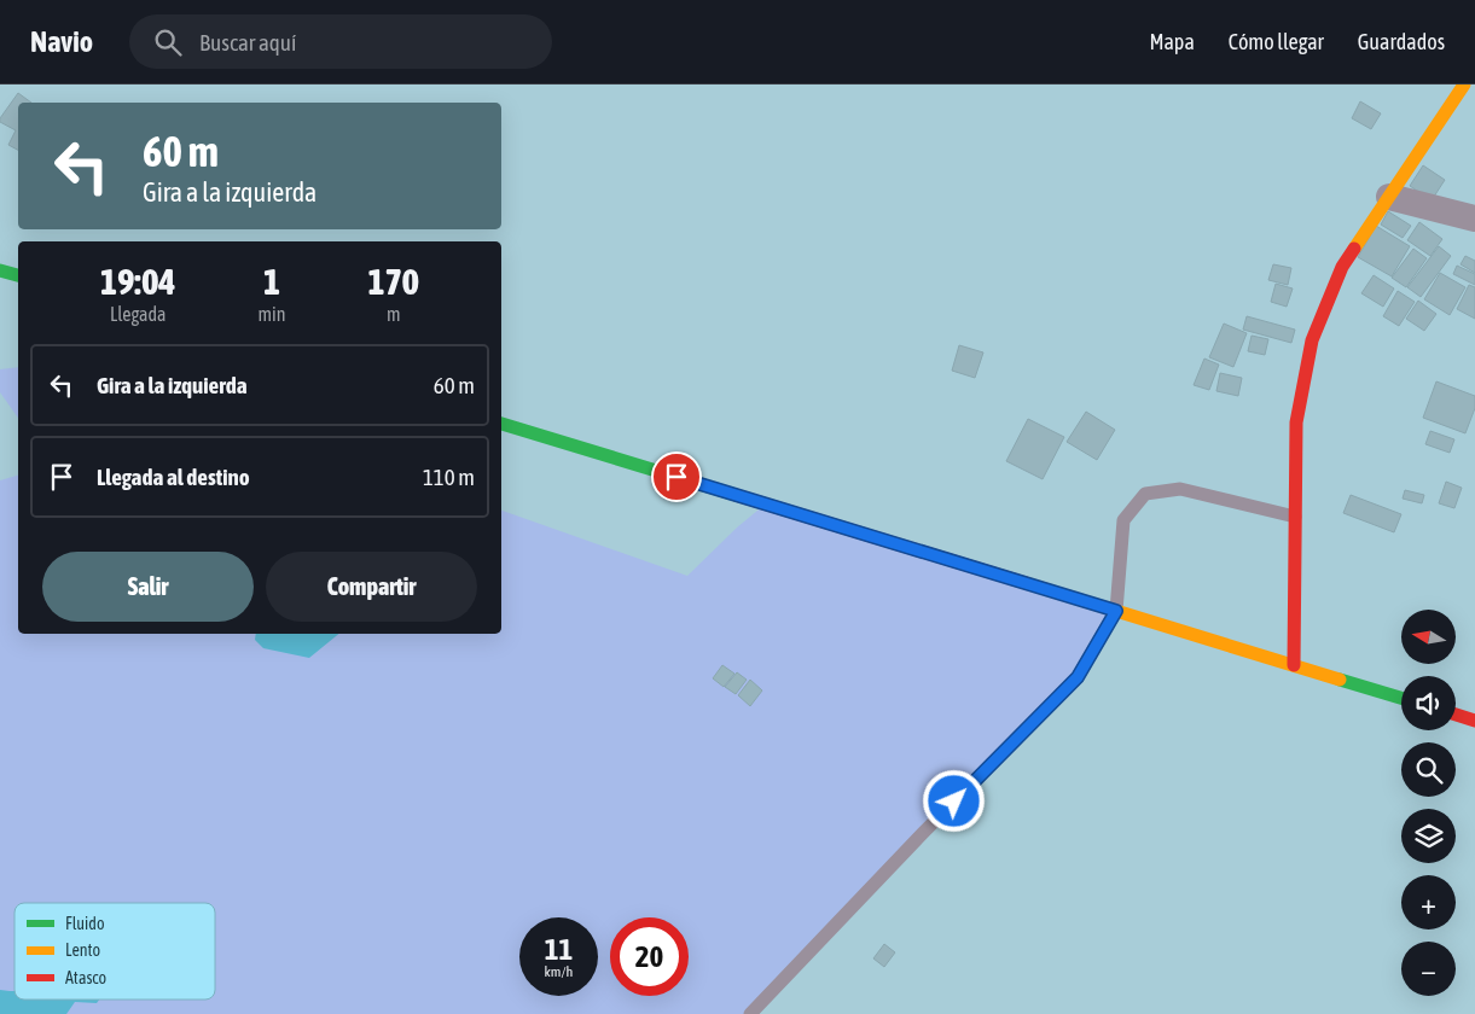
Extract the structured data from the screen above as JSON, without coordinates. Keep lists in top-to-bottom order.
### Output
{
  "legend": ["Fluido", "Lento", "Atasco"],
  "north": "left",
  "page": {
    "header": "Navio",
    "search": "Buscar aquí",
    "nav": ["Mapa", "Cómo llegar", "Guardados"],
    "turn": ["60 m", "Gira a la izquierda"],
    "eta": [
      "19:04",
      "Llegada",
      "1",
      "min",
      "170",
      "m"
    ],
    "list": [
      {
        "name": "Gira a la izquierda",
        "value": "60 m"
      },
      {
        "name": "Llegada al destino",
        "value": "110 m"
      }
    ],
    "buttons": ["Salir", "Compartir"],
    "map_buttons": ["+", "−"],
    "speed": "11 km/h",
    "limit": "20"
  }
}
